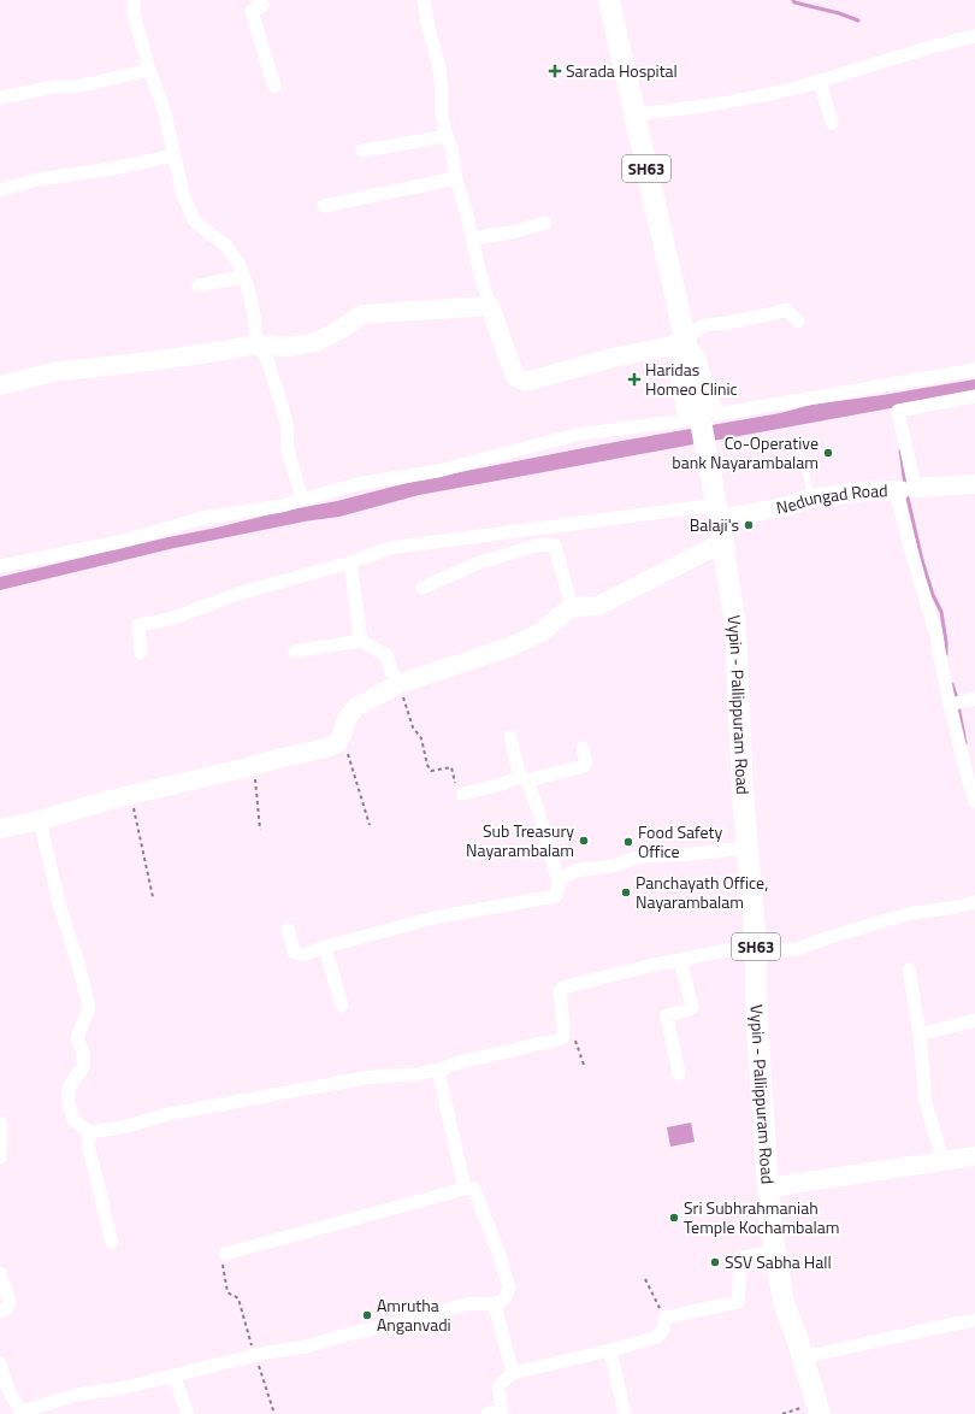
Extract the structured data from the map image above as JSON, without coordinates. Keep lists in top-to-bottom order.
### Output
{
  "streets": {
    "main road": ["SH63", "Vypin - Pallippuram Road"],
    "street": ["Nedungad Road"]
  },
  "crossings": [
    ["Nedungad Road", "Vypin - Pallippuram Road"]
  ],
  "places": {
    "health": ["Sarada Hospital", "Haridas Homeo Clinic"],
    "other": [
      "Co-Operative bank Nayarambalam",
      "Balaji's",
      "Sub Treasury Nayarambalam",
      "Food Safety Office",
      "Panchayath Office, Nayarambalam",
      "Sri Subhrahmaniah Temple Kochambalam",
      "SSV Sabha Hall",
      "Amrutha Anganvadi"
    ]
  }
}
